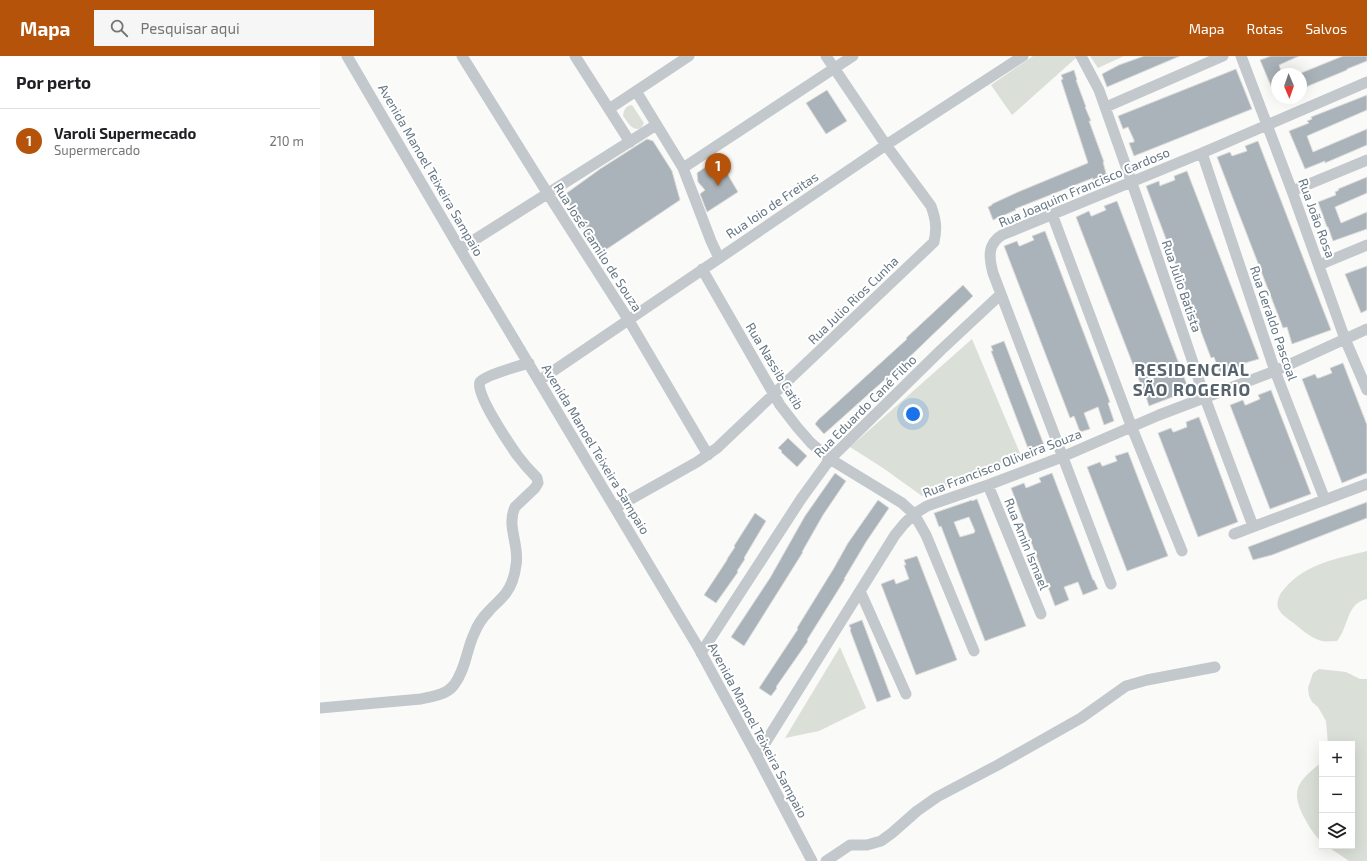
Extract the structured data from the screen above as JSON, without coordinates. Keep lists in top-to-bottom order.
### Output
{
  "streets": {
    "street": [
      "Avenida Manoel Teixeira Sampaio",
      "Rua Joaquim Francisco Cardoso",
      "Rua Ioio de Freitas",
      "Rua João Rosa",
      "Rua José Camilo de Souza",
      "Rua Julio Batista",
      "Rua Julio Rios Cunha",
      "Rua Geraldo Pascoal",
      "Rua Nassib Catib",
      "Rua Eduardo Cané Filho",
      "Rua Francisco Oliveira Souza",
      "Rua Amin Ismael"
    ]
  },
  "crossings": [
    ["Avenida Manoel Teixeira Sampaio", "Rua Ioio de Freitas"],
    ["Avenida Manoel Teixeira Sampaio", "Rua Julio Rios Cunha"],
    ["Avenida Manoel Teixeira Sampaio", "Rua Eduardo Cané Filho"],
    ["Avenida Manoel Teixeira Sampaio", "Rua Francisco Oliveira Souza"],
    ["Rua Joaquim Francisco Cardoso", "Rua João Rosa"],
    ["Rua Joaquim Francisco Cardoso", "Rua Julio Batista"],
    ["Rua Joaquim Francisco Cardoso", "Rua Geraldo Pascoal"],
    ["Rua Joaquim Francisco Cardoso", "Rua Eduardo Cané Filho"],
    ["Rua Joaquim Francisco Cardoso", "Rua Francisco Oliveira Souza"],
    ["Rua Ioio de Freitas", "Rua José Camilo de Souza"],
    ["Rua Ioio de Freitas", "Rua Julio Rios Cunha"],
    ["Rua Ioio de Freitas", "Rua Nassib Catib"],
    ["Rua João Rosa", "Rua Francisco Oliveira Souza"],
    ["Rua José Camilo de Souza", "Rua Julio Rios Cunha"],
    ["Rua Julio Batista", "Rua Francisco Oliveira Souza"],
    ["Rua Julio Rios Cunha", "Rua Nassib Catib"],
    ["Rua Geraldo Pascoal", "Rua Francisco Oliveira Souza"],
    ["Rua Nassib Catib", "Rua Eduardo Cané Filho"],
    ["Rua Nassib Catib", "Rua Francisco Oliveira Souza"],
    ["Rua Francisco Oliveira Souza", "Rua Amin Ismael"]
  ],
  "districts": ["RESIDENCIAL SÃO ROGERIO"],
  "north": "bottom",
  "page": {
    "header": "Mapa",
    "search": "Pesquisar aqui",
    "nav": ["Mapa", "Rotas", "Salvos"],
    "heading": "Por perto",
    "list": [
      {
        "mark": "1",
        "name": "Varoli Supermecado",
        "note": "Supermercado",
        "value": "210 m"
      }
    ],
    "pins": "1",
    "map_buttons": ["+", "−"]
  }
}
